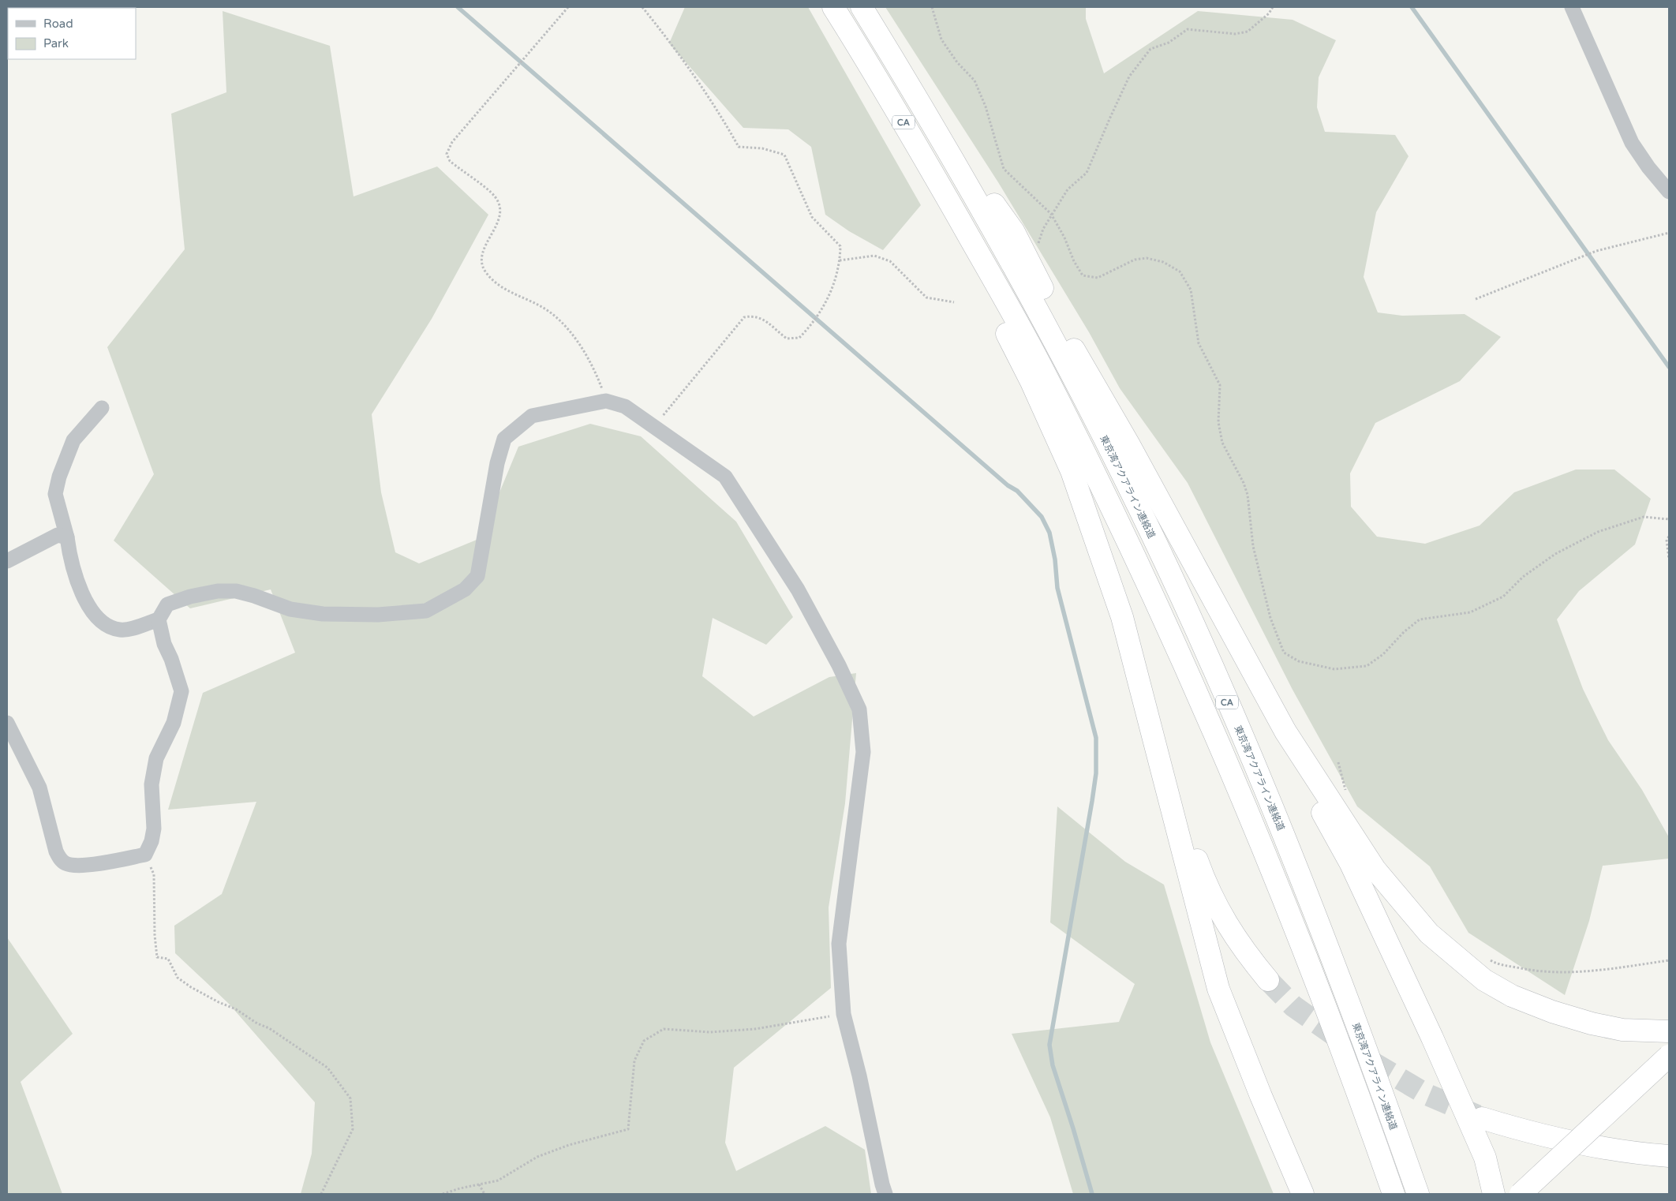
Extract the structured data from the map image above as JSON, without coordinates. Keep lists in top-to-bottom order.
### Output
{
  "streets": {
    "highway": ["CA", "東京湾アクアライン連絡道"]
  },
  "crossings": [
    ["CA", "東京湾アクアライン連絡道"]
  ],
  "legend": ["Road", "Park"]
}
